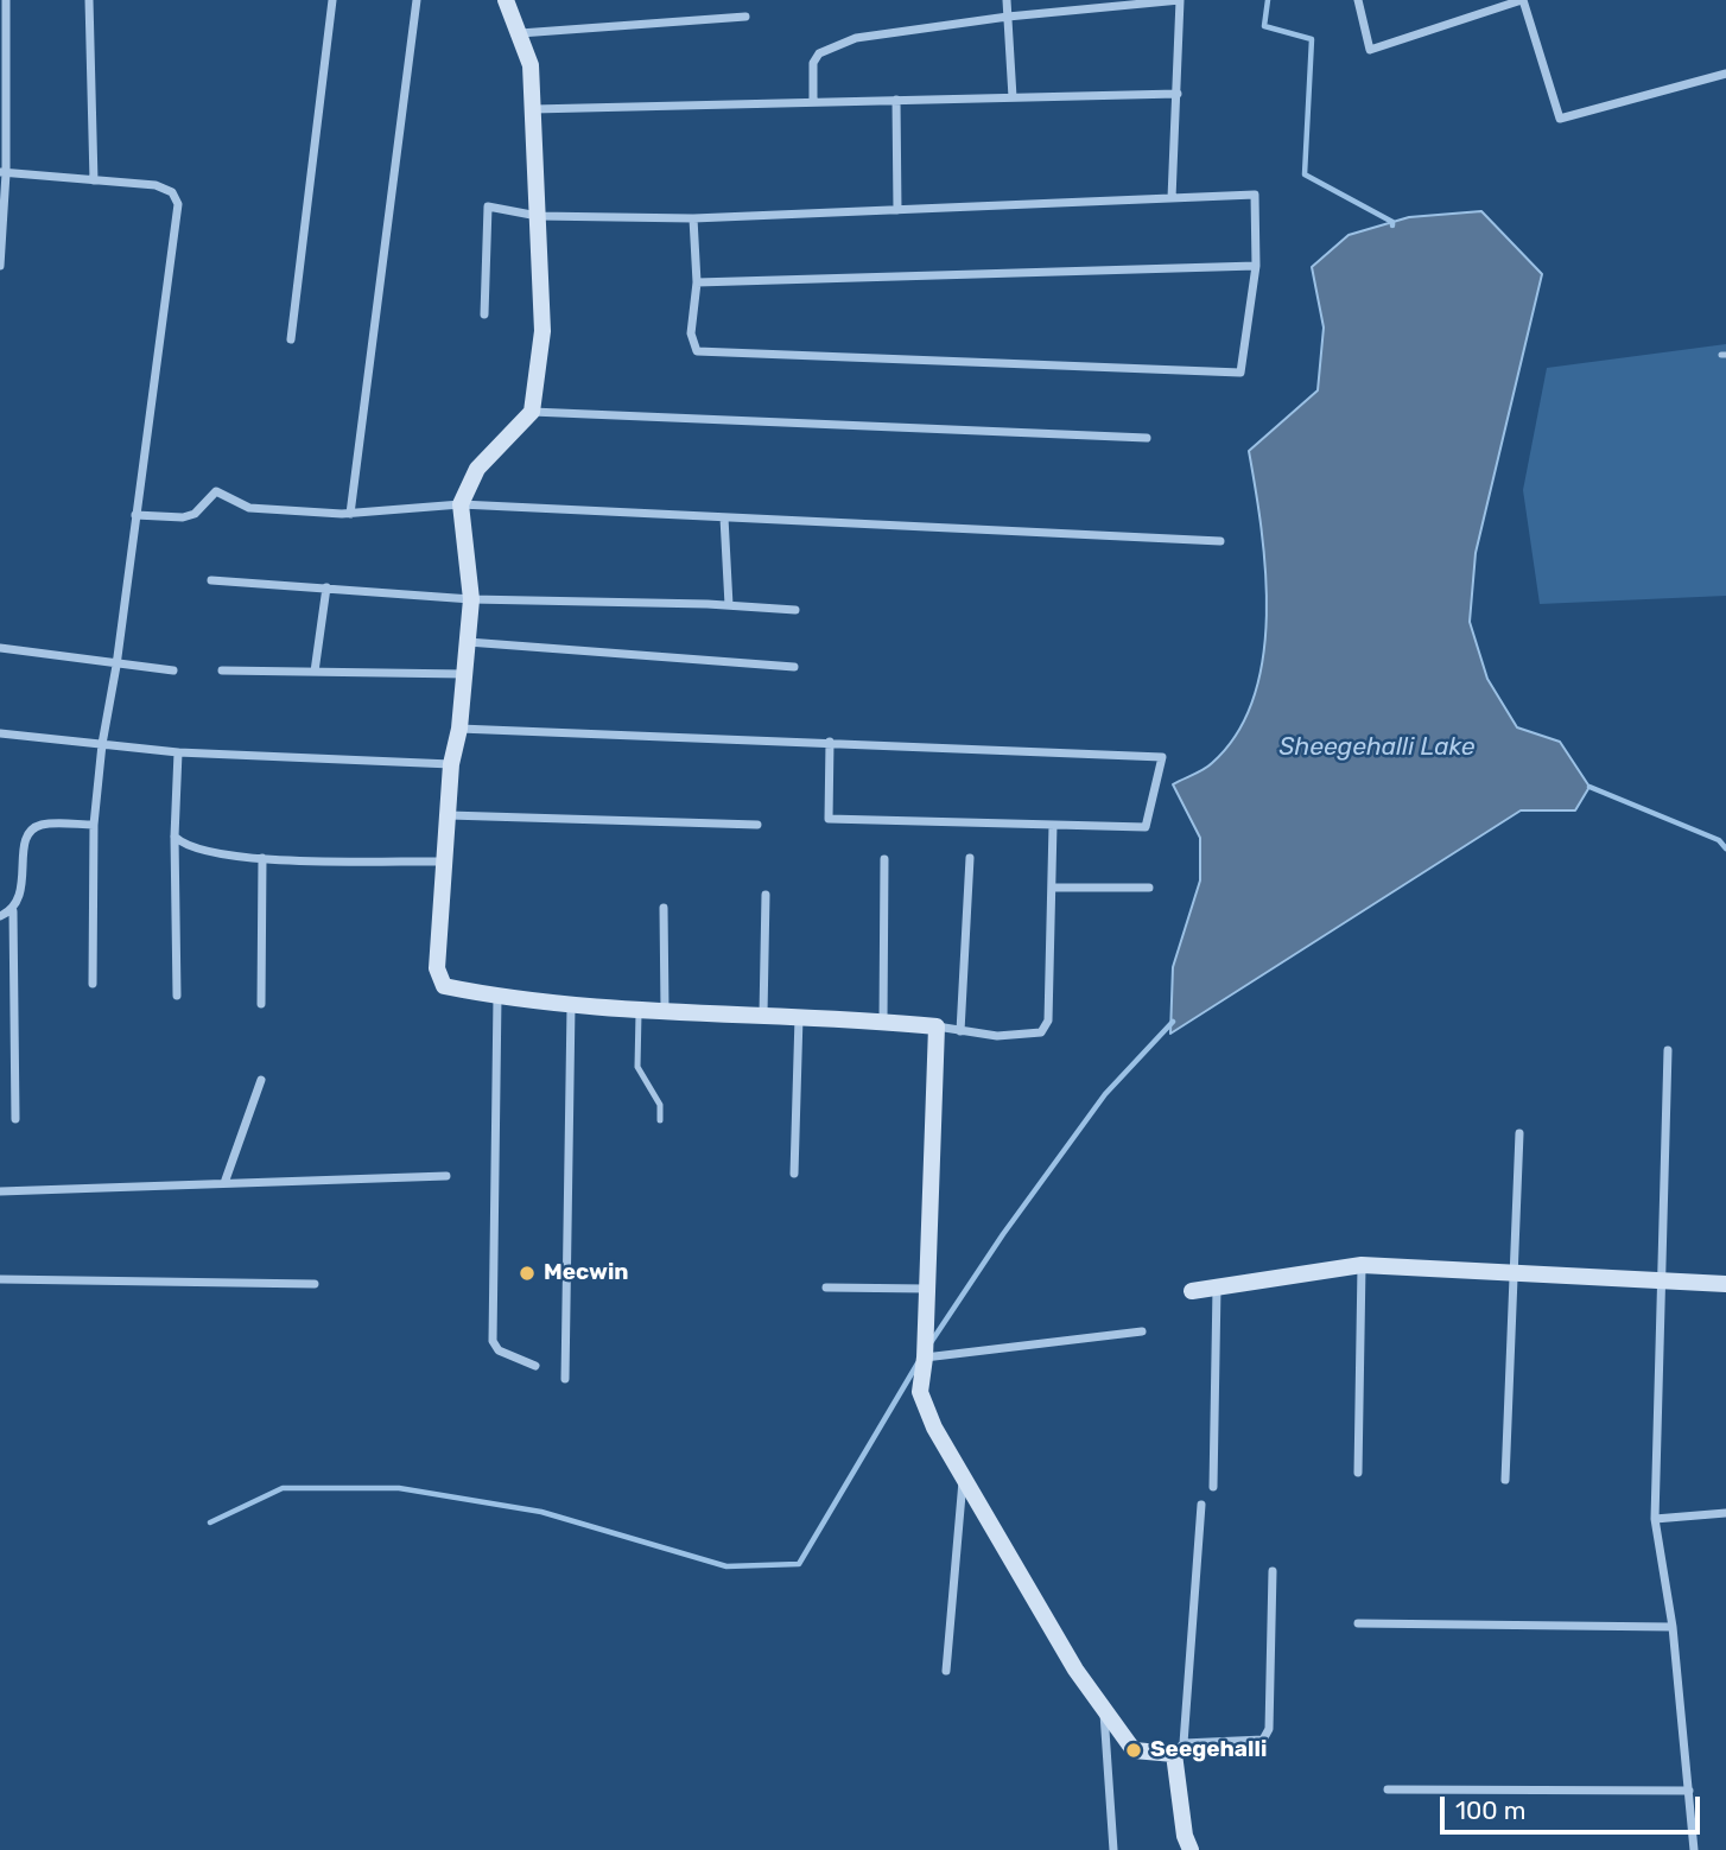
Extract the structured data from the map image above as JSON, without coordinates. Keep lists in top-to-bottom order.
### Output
{
  "water": ["Sheegehalli Lake"],
  "places": ["Mecwin", "Seegehalli"],
  "scale_bar": "100 m"
}
